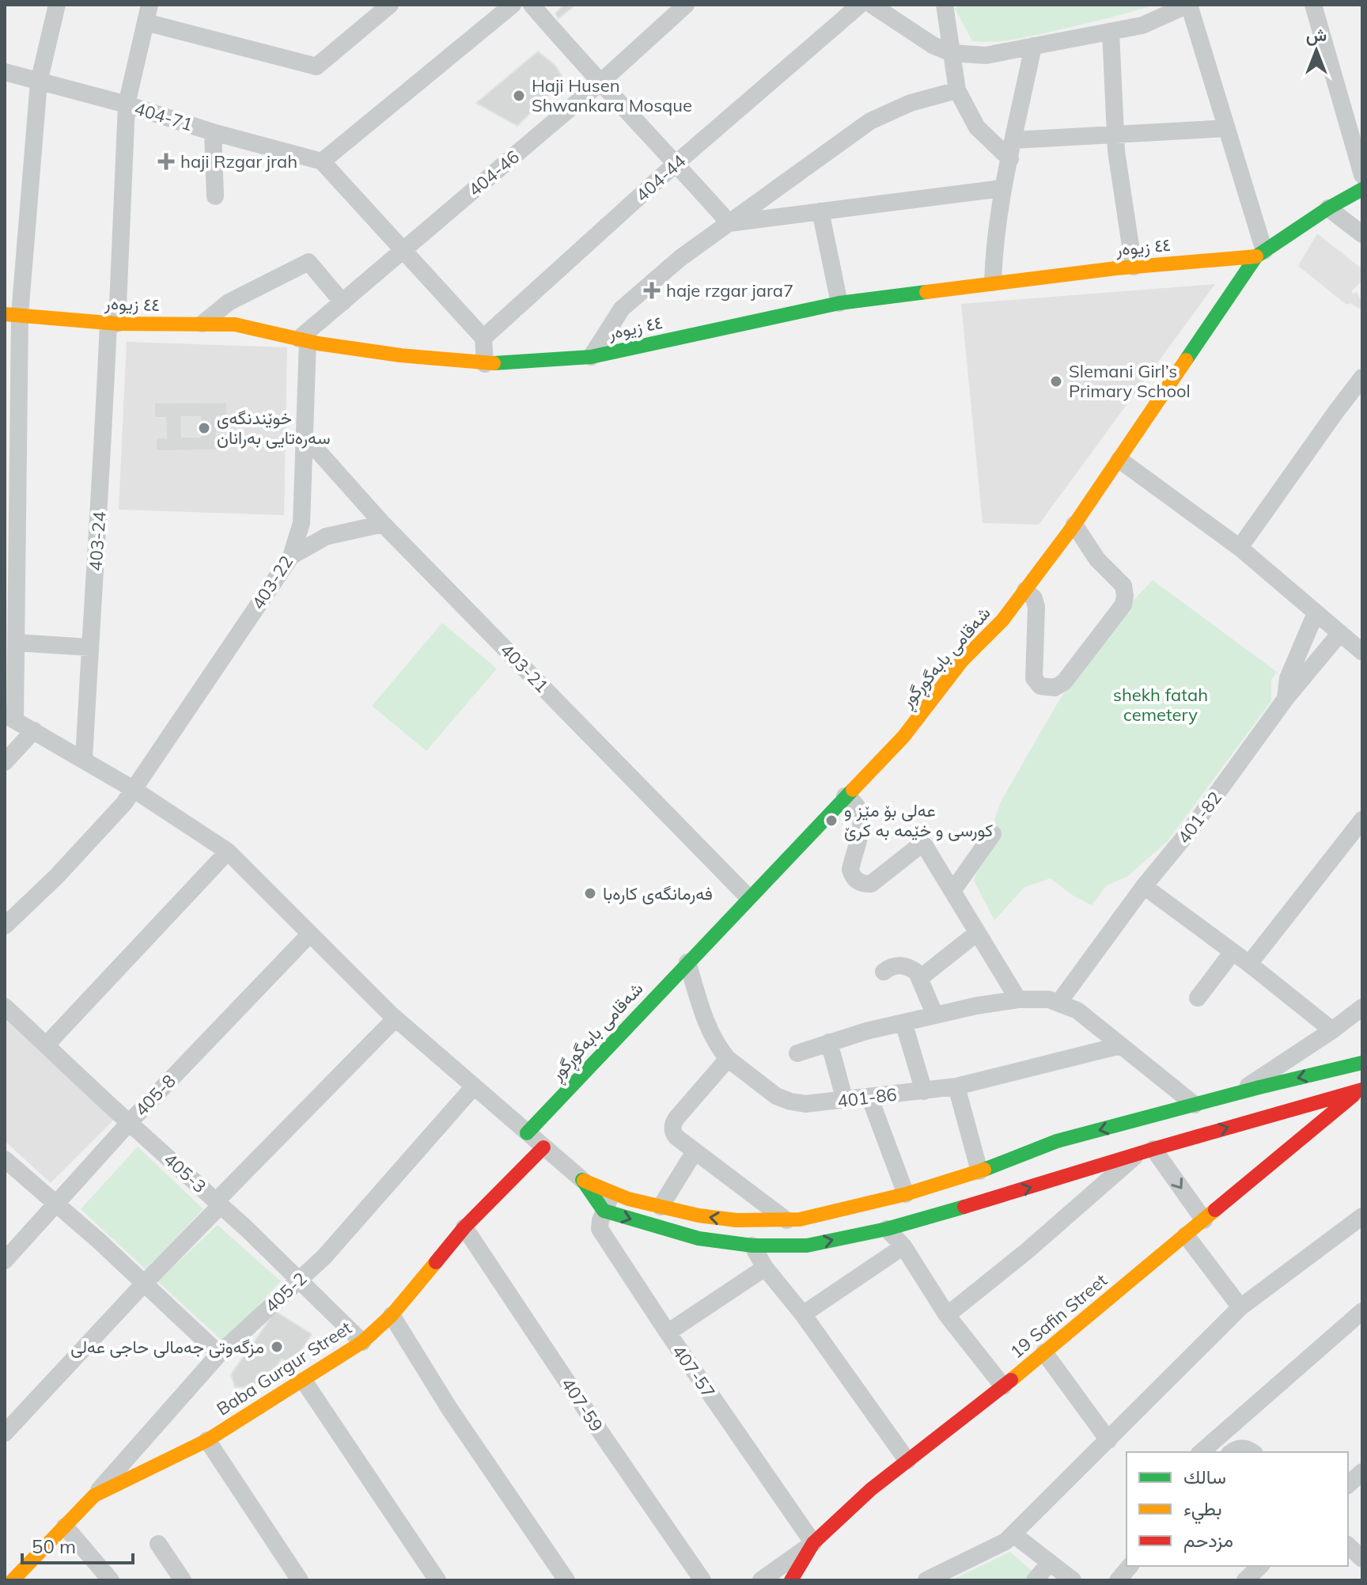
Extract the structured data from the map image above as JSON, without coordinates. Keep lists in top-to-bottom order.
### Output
{
  "streets": {
    "street": [
      "404-71",
      "404-46",
      "404-44",
      "٤٤ زیوەر",
      "403-24",
      "403-22",
      "شەقامی بابەگوڕگوڕ",
      "403-21",
      "401-82",
      "405-8",
      "401-86",
      "405-3",
      "405-2",
      "19 Safin Street",
      "Baba Gurgur Street",
      "407-57",
      "407-59"
    ]
  },
  "crossings": [
    ["404-71", "403-24"],
    ["404-46", "٤٤ زیوەر"],
    ["404-46", "403-22"],
    ["٤٤ زیوەر", "403-24"],
    ["٤٤ زیوەر", "403-22"],
    ["٤٤ زیوەر", "شەقامی بابەگوڕگوڕ"],
    ["403-22", "403-21"],
    ["شەقامی بابەگوڕگوڕ", "403-21"],
    ["شەقامی بابەگوڕگوڕ", "401-86"],
    ["405-8", "405-3"],
    ["405-3", "405-2"],
    ["405-3", "Baba Gurgur Street"],
    ["405-2", "Baba Gurgur Street"],
    ["19 Safin Street", "407-57"],
    ["Baba Gurgur Street", "407-59"]
  ],
  "parks": ["shekh fatah cemetery"],
  "places": {
    "other": [
      "Haji Husen Shwankara Mosque",
      "Slemani Girl’s Primary School",
      "خوێندنگەی سەرەتایی بەرانان",
      "عەلی بۆ مێز و کورسی و خێمە بە کرێ",
      "فەرمانگەی کارەبا",
      "مزگەوتی جەمالی حاجی عەلی"
    ],
    "health": ["haji Rzgar jrah", "haje rzgar jara7"]
  },
  "legend": ["سالك", "بطيء", "مزدحم"],
  "scale_bar": "50 m",
  "north": "top"
}
